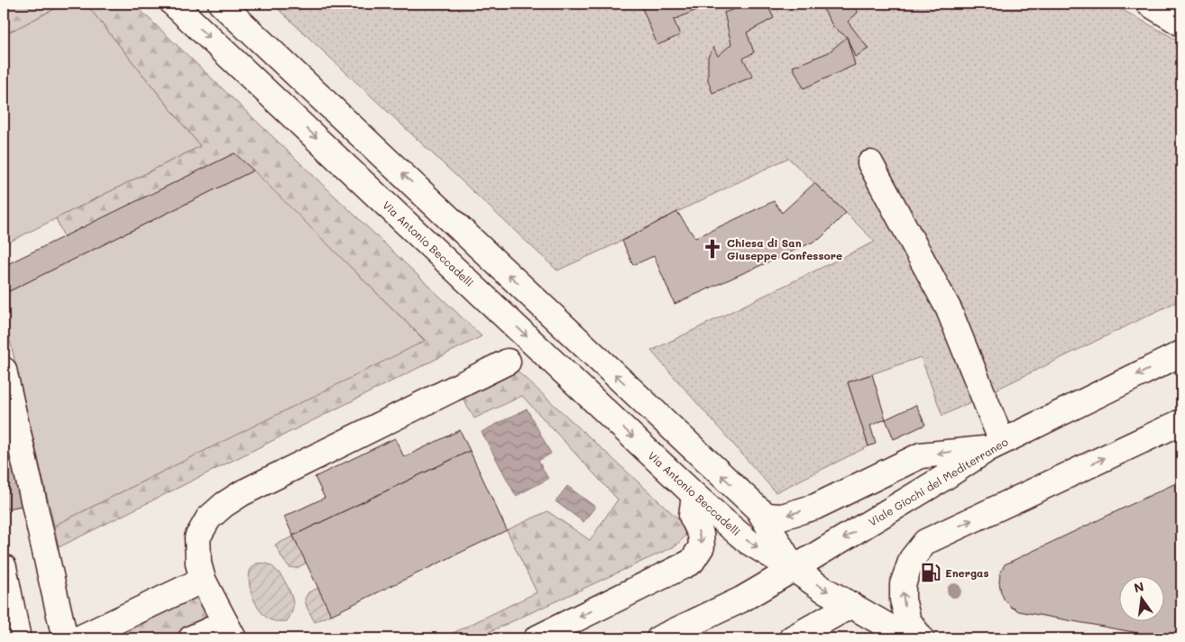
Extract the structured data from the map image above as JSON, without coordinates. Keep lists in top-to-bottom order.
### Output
{
  "streets": {
    "main road": ["Via Antonio Beccadelli", "Viale Giochi del Mediterraneo"]
  },
  "crossings": [
    ["Via Antonio Beccadelli", "Viale Giochi del Mediterraneo"]
  ],
  "places": {
    "church": ["Chiesa di San Giuseppe Confessore"],
    "fuel station": ["Energas"]
  },
  "north": "top"
}
